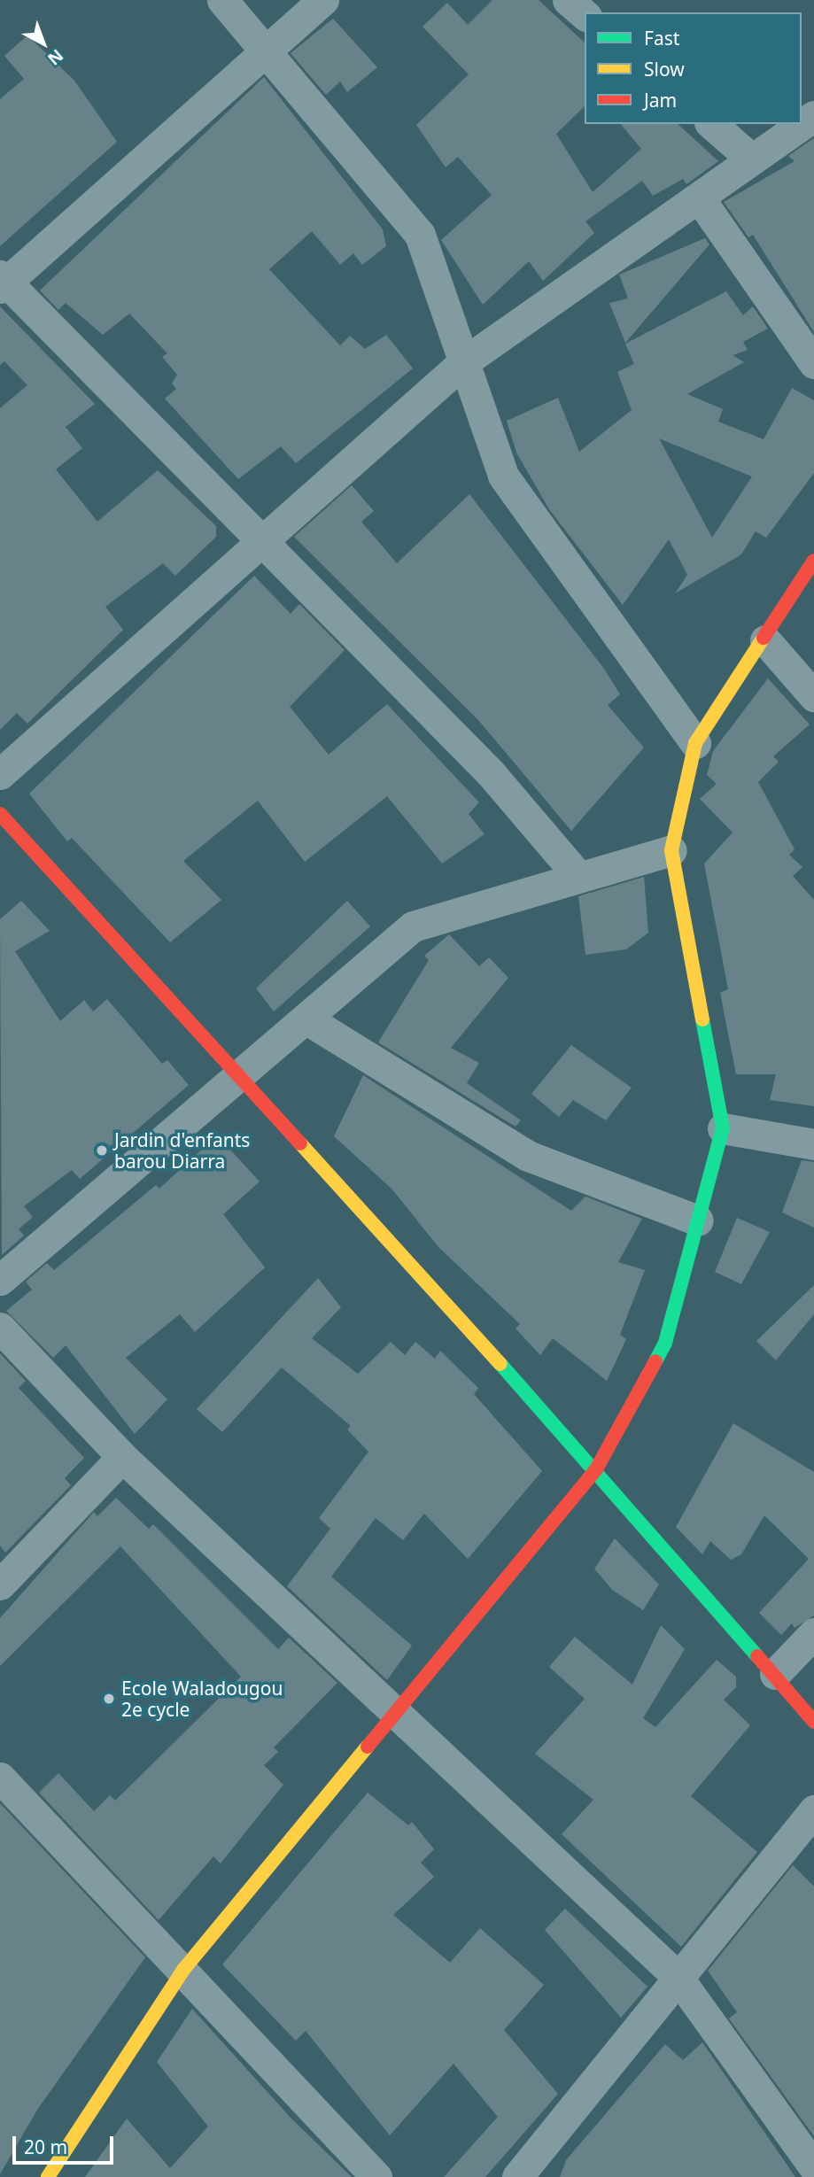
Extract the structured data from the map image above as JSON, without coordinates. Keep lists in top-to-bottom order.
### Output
{
  "places": ["Jardin d'enfants barou Diarra", "Ecole Waladougou 2e cycle"],
  "legend": ["Fast", "Slow", "Jam"],
  "scale_bar": "20 m",
  "north": "bottom right"
}
